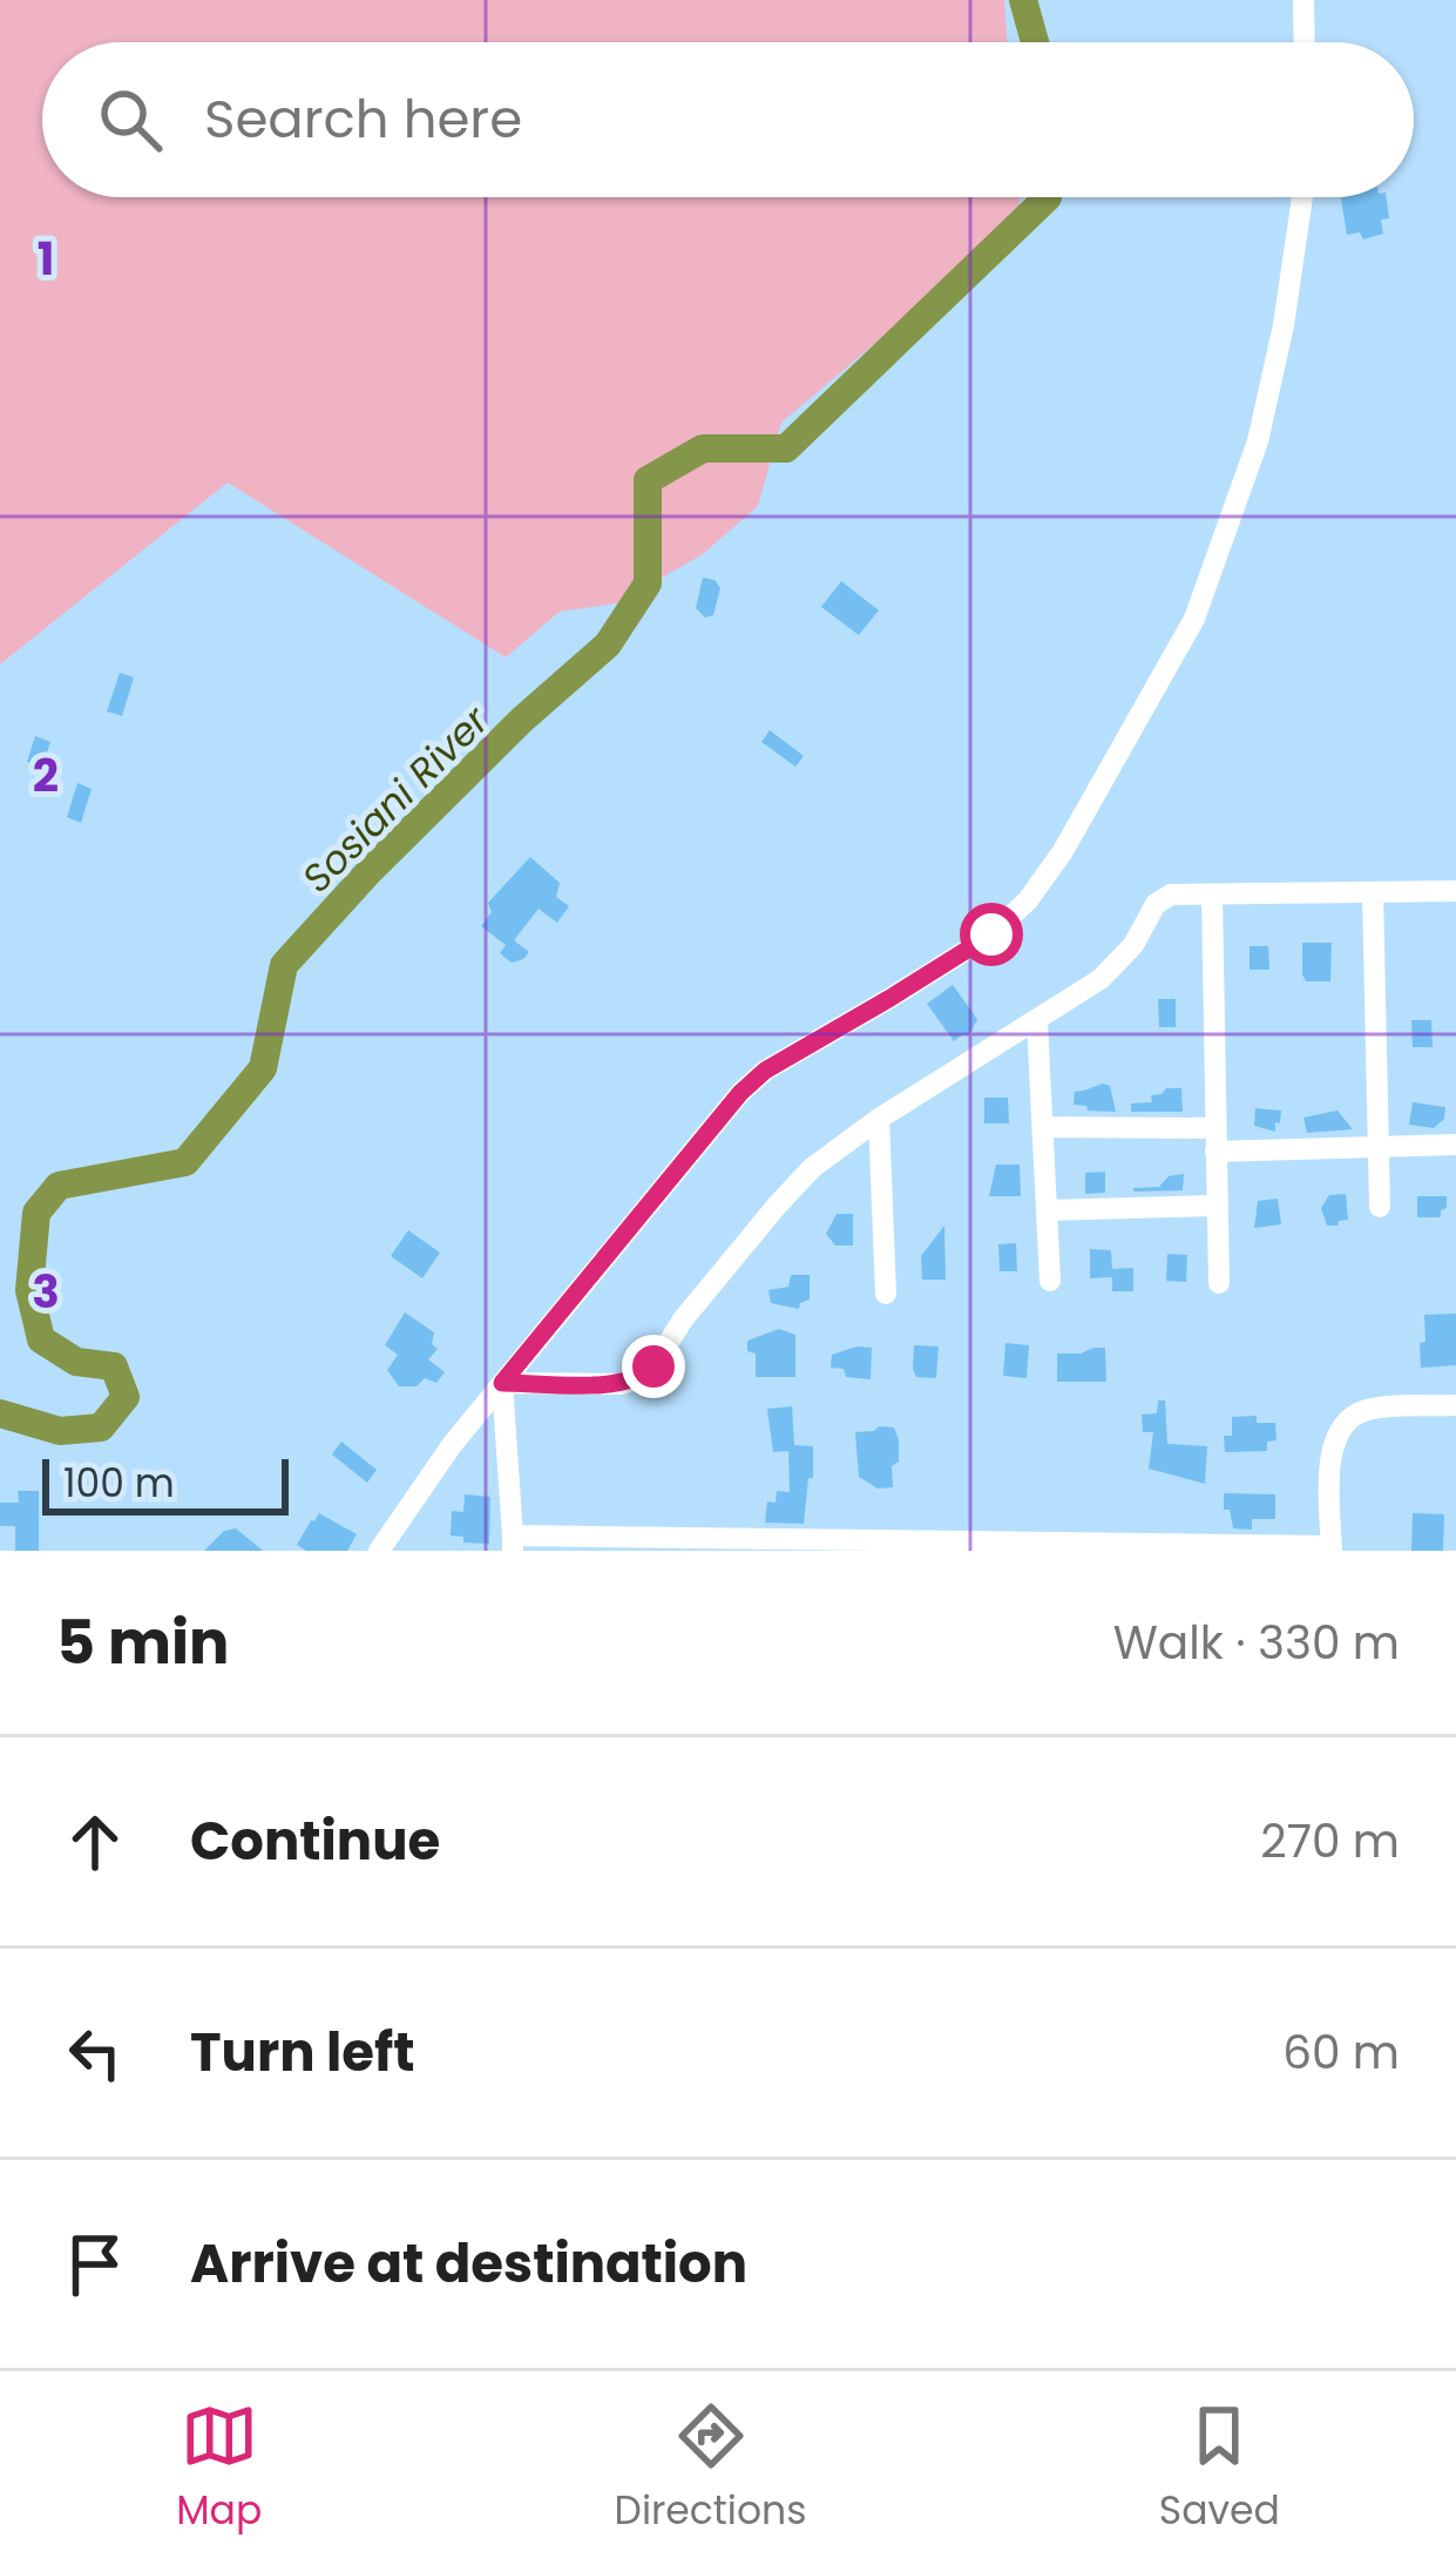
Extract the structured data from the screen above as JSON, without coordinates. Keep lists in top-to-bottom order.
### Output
{
  "water": ["Sosiani River"],
  "scale_bar": "100 m",
  "page": {
    "search": "Search here",
    "scale": "100 m",
    "heading": ["5 min", "Walk · 330 m"],
    "list": [
      ["Continue", "270 m"],
      ["Turn left", "60 m"],
      "Arrive at destination"
    ],
    "nav": ["Map", "Directions", "Saved"]
  },
  "grid": {
    "rows": ["1", "2", "3"]
  }
}
